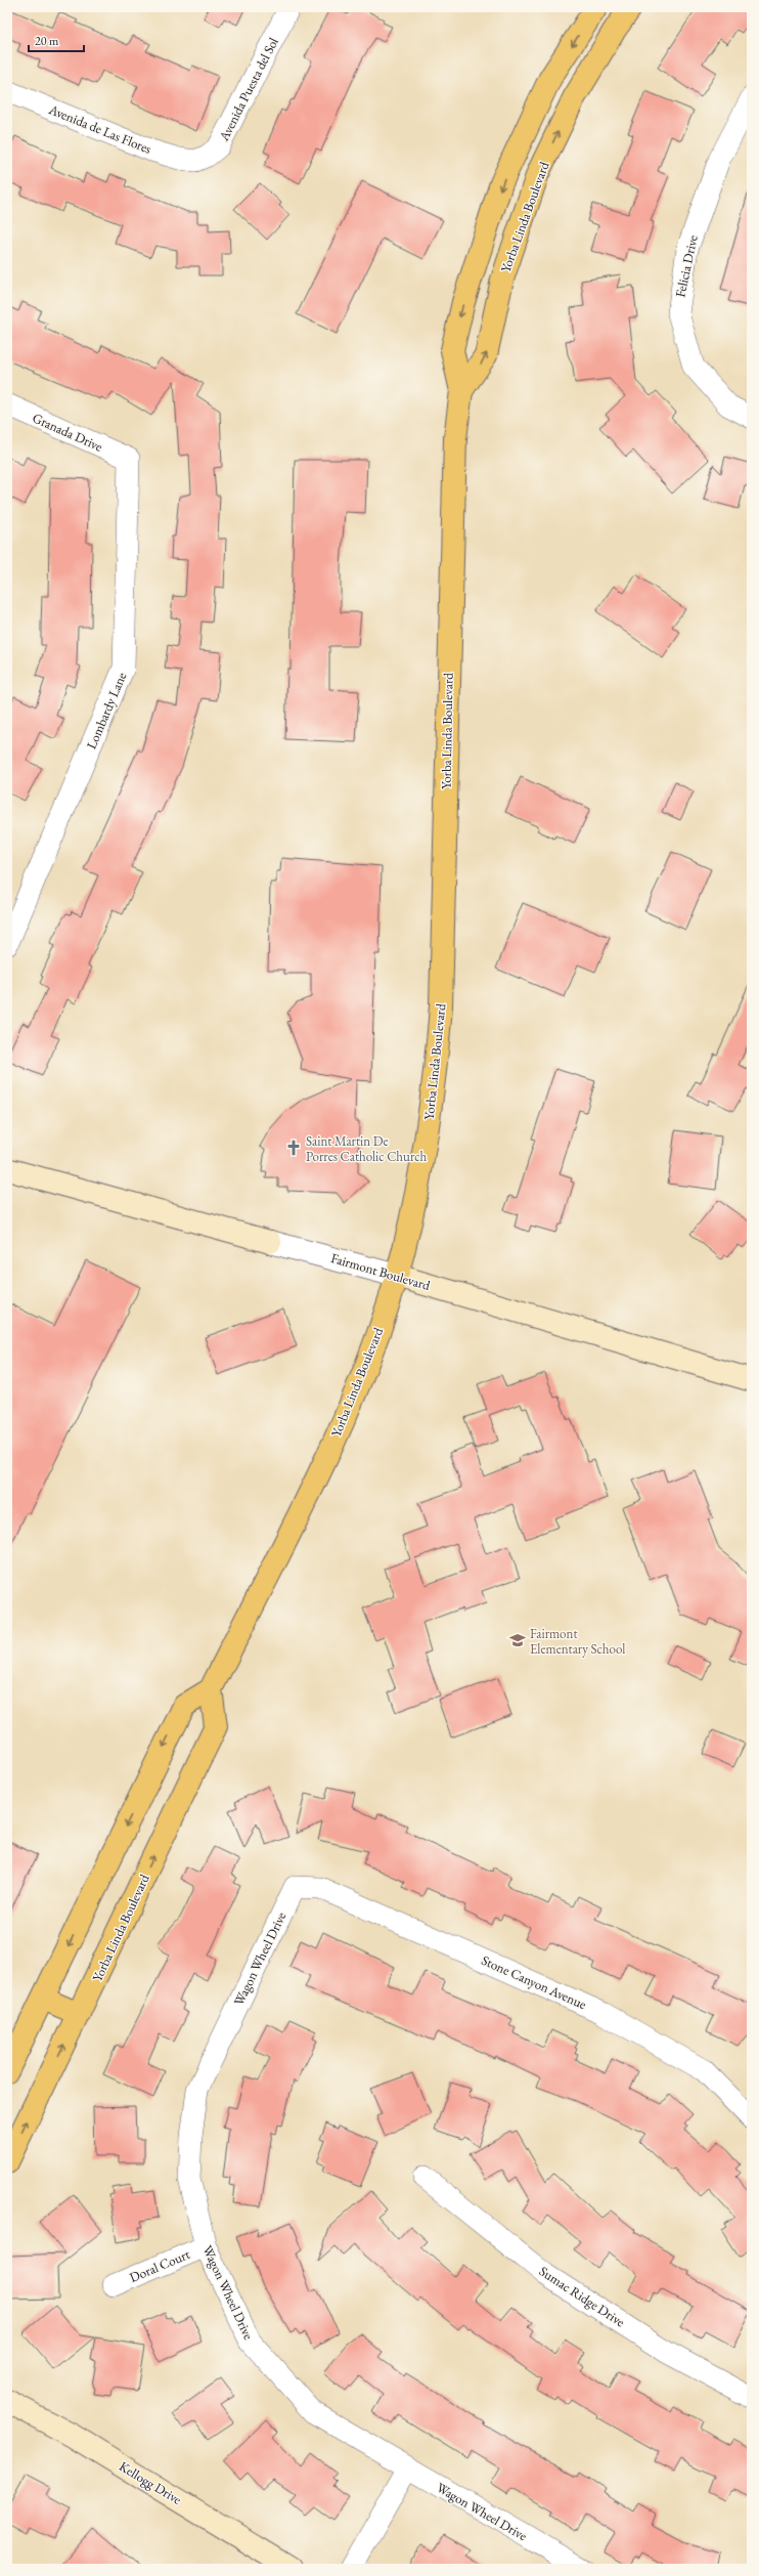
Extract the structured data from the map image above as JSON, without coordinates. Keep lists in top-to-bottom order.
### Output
{
  "streets": {
    "main road": ["Yorba Linda Boulevard", "Fairmont Boulevard", "Kellogg Drive"],
    "street": [
      "Avenida Puesta del Sol",
      "Avenida de Las Flores",
      "Felicia Drive",
      "Granada Drive",
      "Lombardy Lane",
      "Wagon Wheel Drive",
      "Stone Canyon Avenue",
      "Doral Court",
      "Sumac Ridge Drive"
    ]
  },
  "crossings": [
    ["Avenida Puesta del Sol", "Avenida de Las Flores"],
    ["Yorba Linda Boulevard", "Fairmont Boulevard"],
    ["Granada Drive", "Lombardy Lane"],
    ["Wagon Wheel Drive", "Stone Canyon Avenue"],
    ["Wagon Wheel Drive", "Doral Court"]
  ],
  "places": {
    "church": ["Saint Martin De Porres Catholic Church"],
    "school or university": ["Fairmont Elementary School"]
  },
  "scale_bar": "20 m"
}
